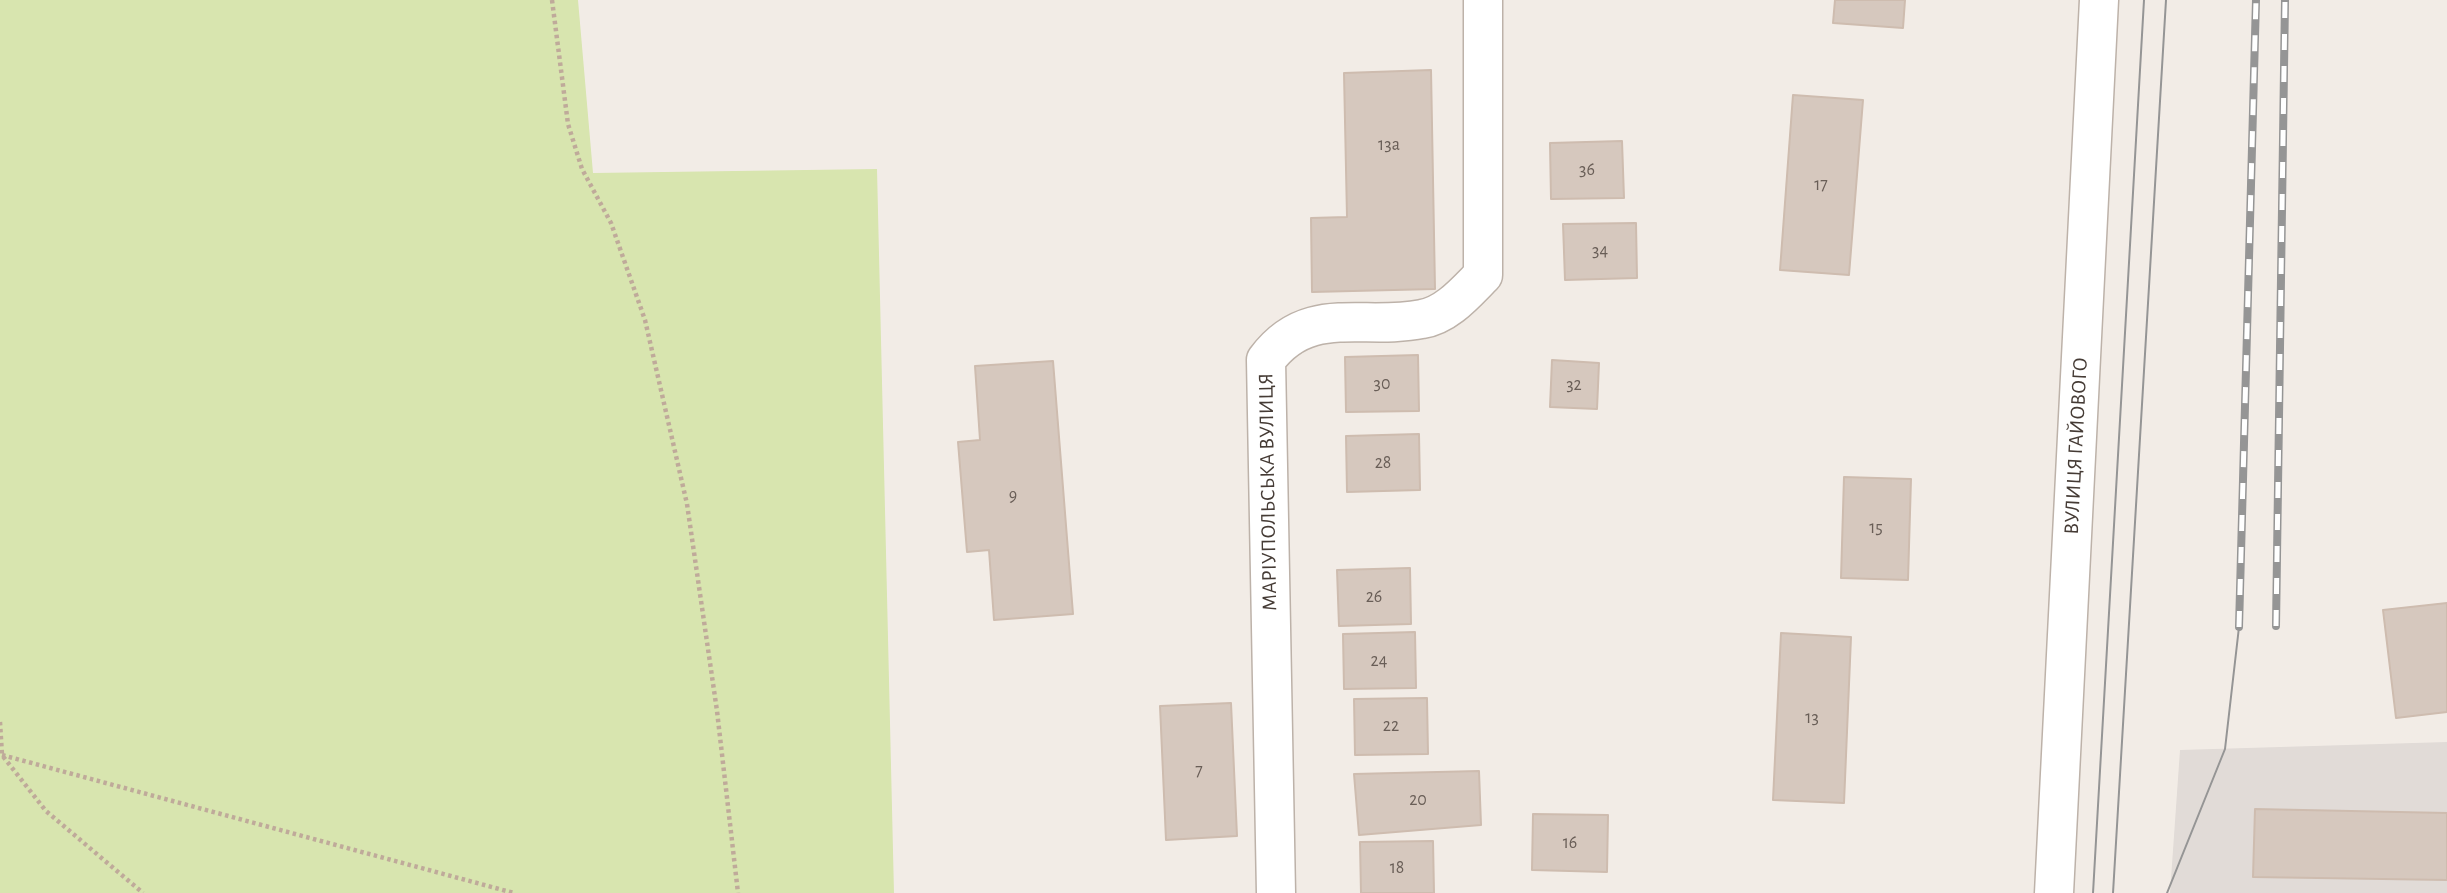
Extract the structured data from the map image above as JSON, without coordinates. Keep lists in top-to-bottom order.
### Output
{
  "streets": {
    "street": ["ВУЛИЦЯ ГАЙОВОГО", "МАРІУПОЛЬСЬКА ВУЛИЦЯ"]
  },
  "house_numbers": [
    "13а",
    "36",
    "17",
    "34",
    "30",
    "32",
    "28",
    "9",
    "15",
    "26",
    "24",
    "13",
    "22",
    "7",
    "20",
    "16",
    "18"
  ]
}
